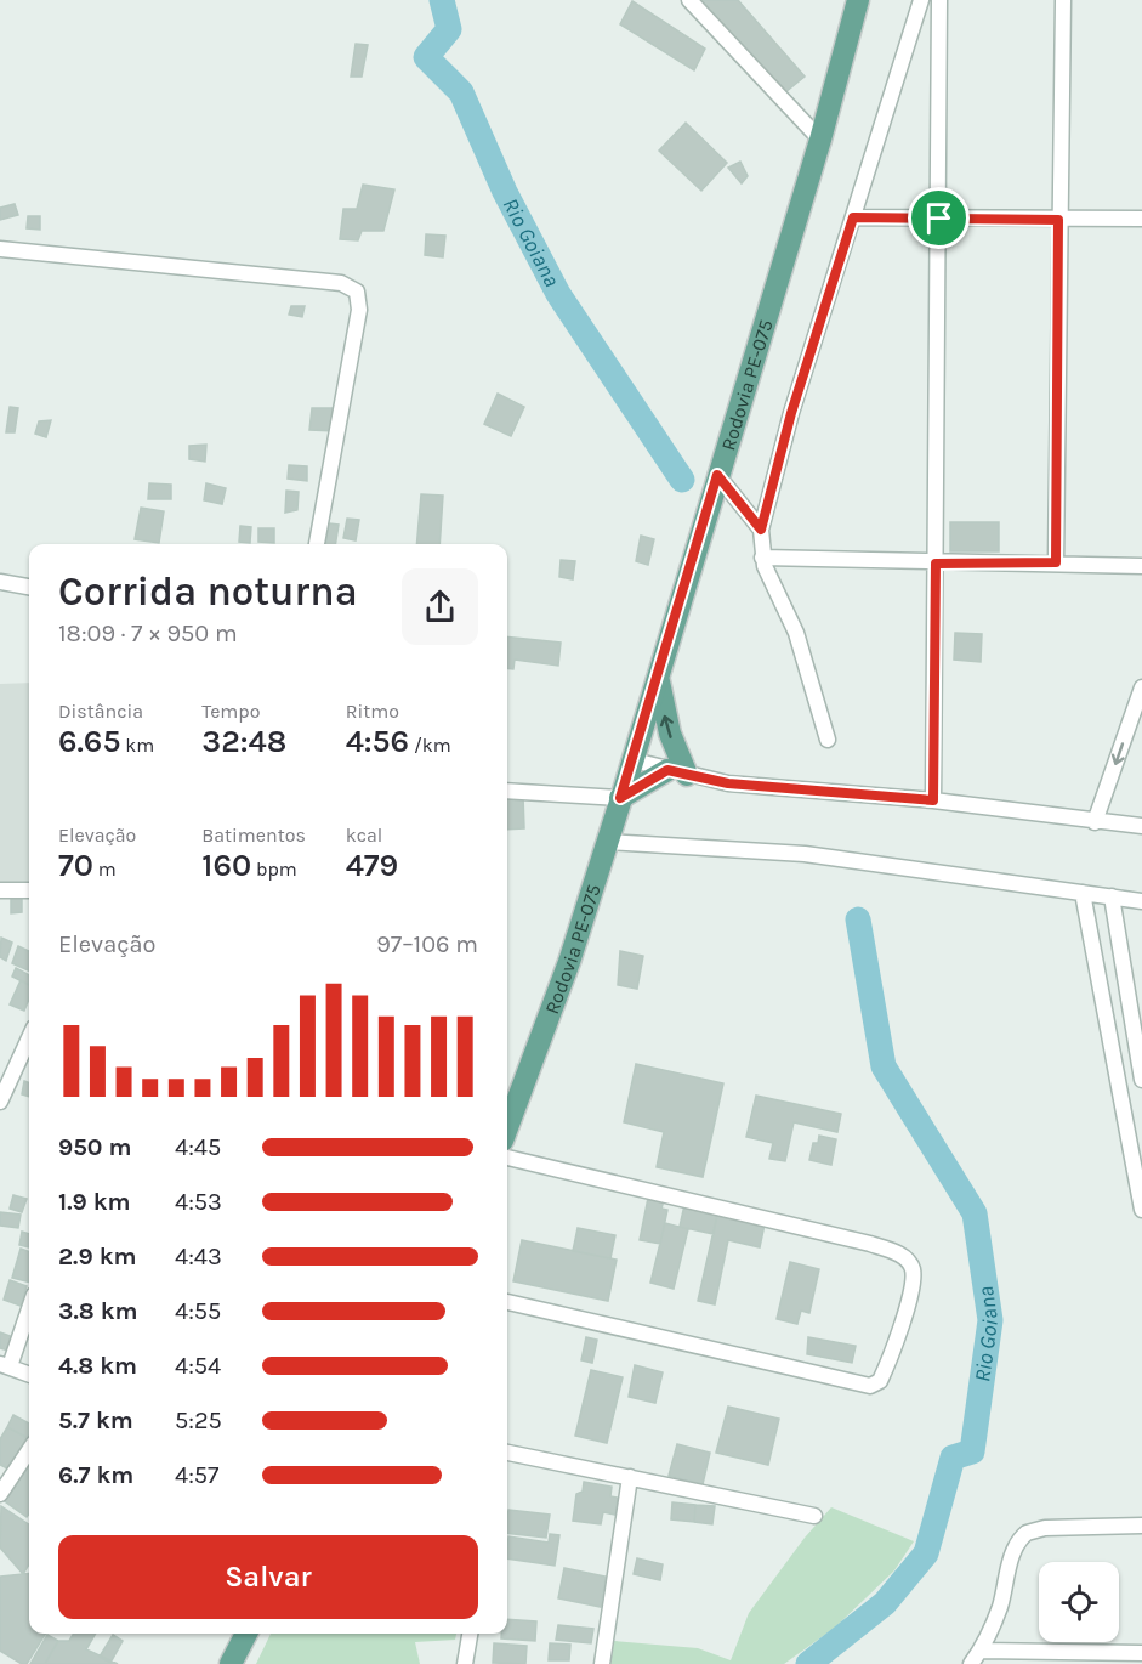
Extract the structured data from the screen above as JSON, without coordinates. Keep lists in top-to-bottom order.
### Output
{
  "streets": {
    "main road": ["Rodovia PE-075"]
  },
  "water": ["Rio Goiana"],
  "page": {
    "heading": ["Corrida noturna", "18:09 · 7 × 950 m"],
    "stats": [
      ["Distância", "6.65 km"],
      ["Tempo", "32:48"],
      ["Ritmo", "4:56 /km"],
      ["Elevação", "70 m"],
      ["Batimentos", "160 bpm"],
      ["kcal", "479"]
    ],
    "chart": ["Elevação", "97–106 m"],
    "list": [
      {
        "name": "950 m",
        "note": "4:45"
      },
      {
        "name": "1.9 km",
        "note": "4:53"
      },
      {
        "name": "2.9 km",
        "note": "4:43"
      },
      {
        "name": "3.8 km",
        "note": "4:55"
      },
      {
        "name": "4.8 km",
        "note": "4:54"
      },
      {
        "name": "5.7 km",
        "note": "5:25"
      },
      {
        "name": "6.7 km",
        "note": "4:57"
      }
    ],
    "buttons": "Salvar"
  }
}
